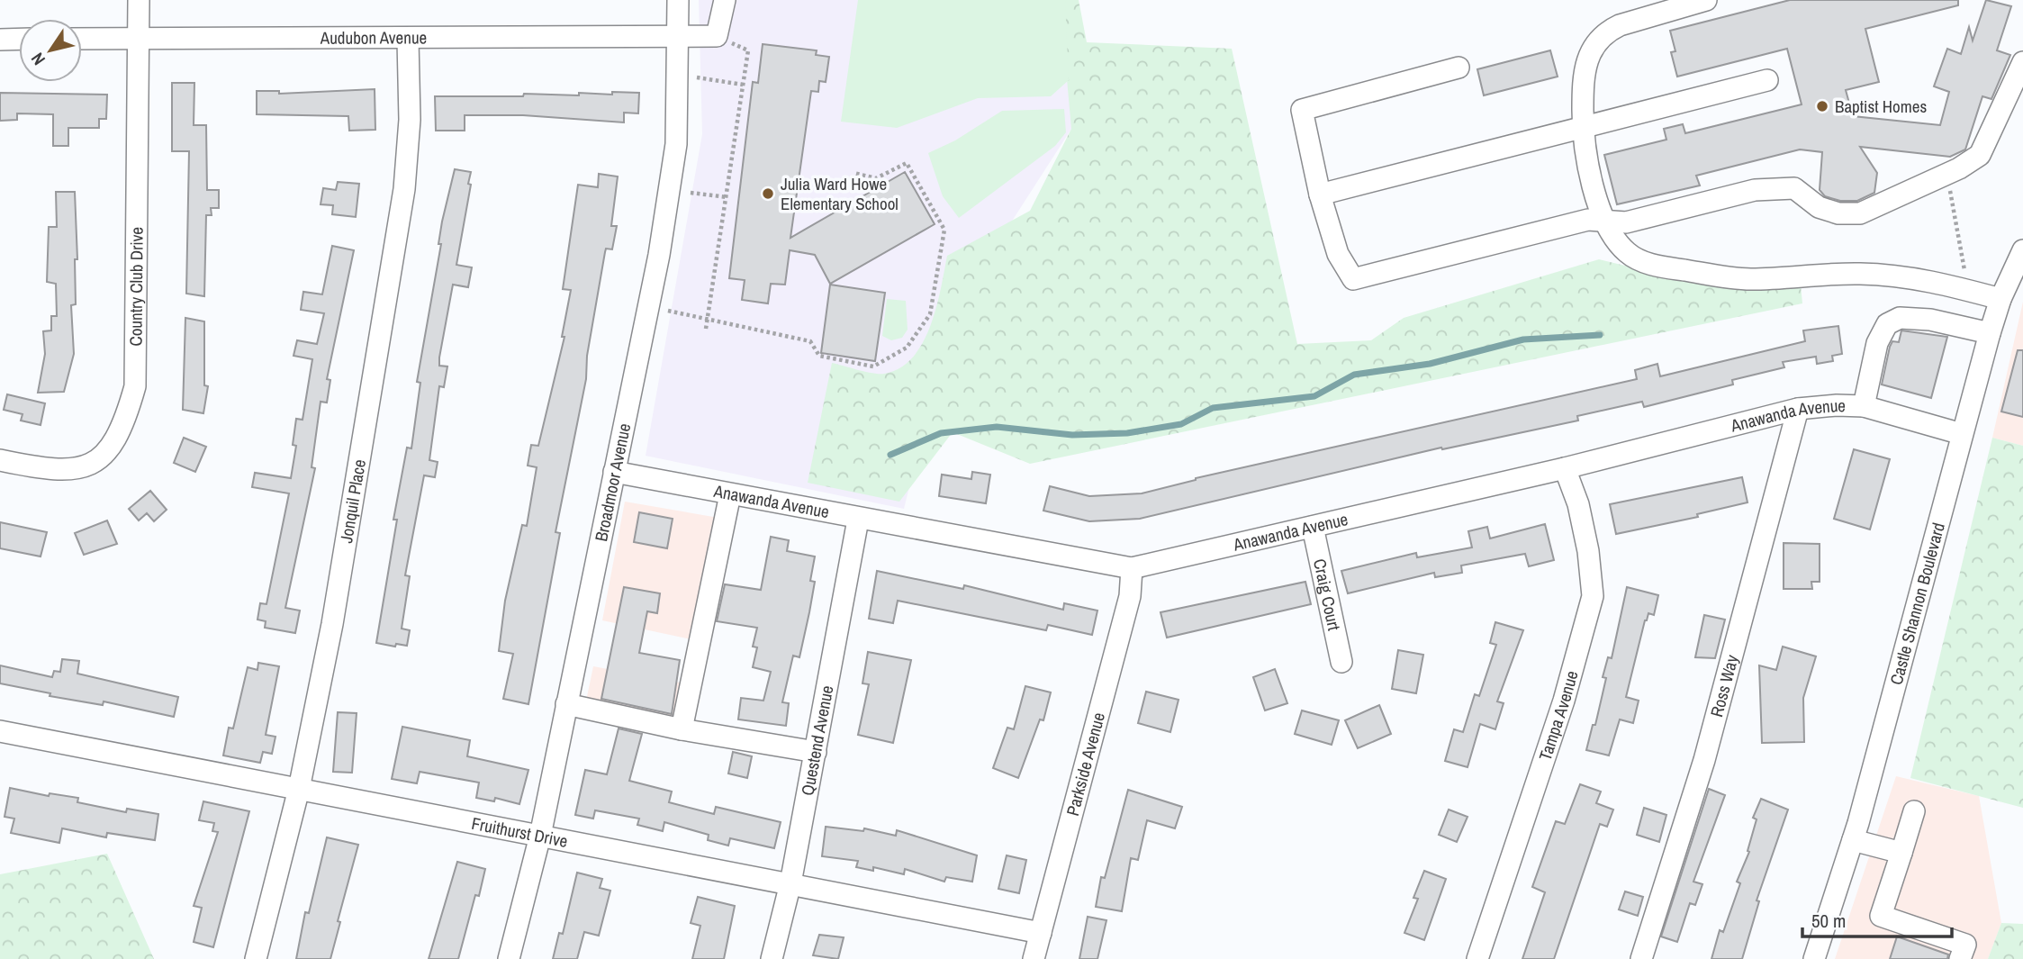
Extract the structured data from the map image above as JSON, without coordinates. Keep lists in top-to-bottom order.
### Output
{
  "streets": {
    "street": [
      "Audubon Avenue",
      "Country Club Drive",
      "Anawanda Avenue",
      "Broadmoor Avenue",
      "Jonquil Place",
      "Craig Court",
      "Castle Shannon Boulevard",
      "Ross Way",
      "Tampa Avenue",
      "Questend Avenue",
      "Parkside Avenue",
      "Fruithurst Drive"
    ]
  },
  "crossings": [
    ["Audubon Avenue", "Country Club Drive"],
    ["Audubon Avenue", "Broadmoor Avenue"],
    ["Audubon Avenue", "Jonquil Place"],
    ["Anawanda Avenue", "Broadmoor Avenue"],
    ["Anawanda Avenue", "Craig Court"],
    ["Anawanda Avenue", "Castle Shannon Boulevard"],
    ["Anawanda Avenue", "Ross Way"],
    ["Anawanda Avenue", "Tampa Avenue"],
    ["Anawanda Avenue", "Questend Avenue"],
    ["Anawanda Avenue", "Parkside Avenue"],
    ["Broadmoor Avenue", "Fruithurst Drive"],
    ["Jonquil Place", "Fruithurst Drive"],
    ["Questend Avenue", "Fruithurst Drive"],
    ["Parkside Avenue", "Fruithurst Drive"]
  ],
  "places": ["Baptist Homes", "Julia Ward Howe Elementary School"],
  "scale_bar": "50 m",
  "north": "bottom left"
}
